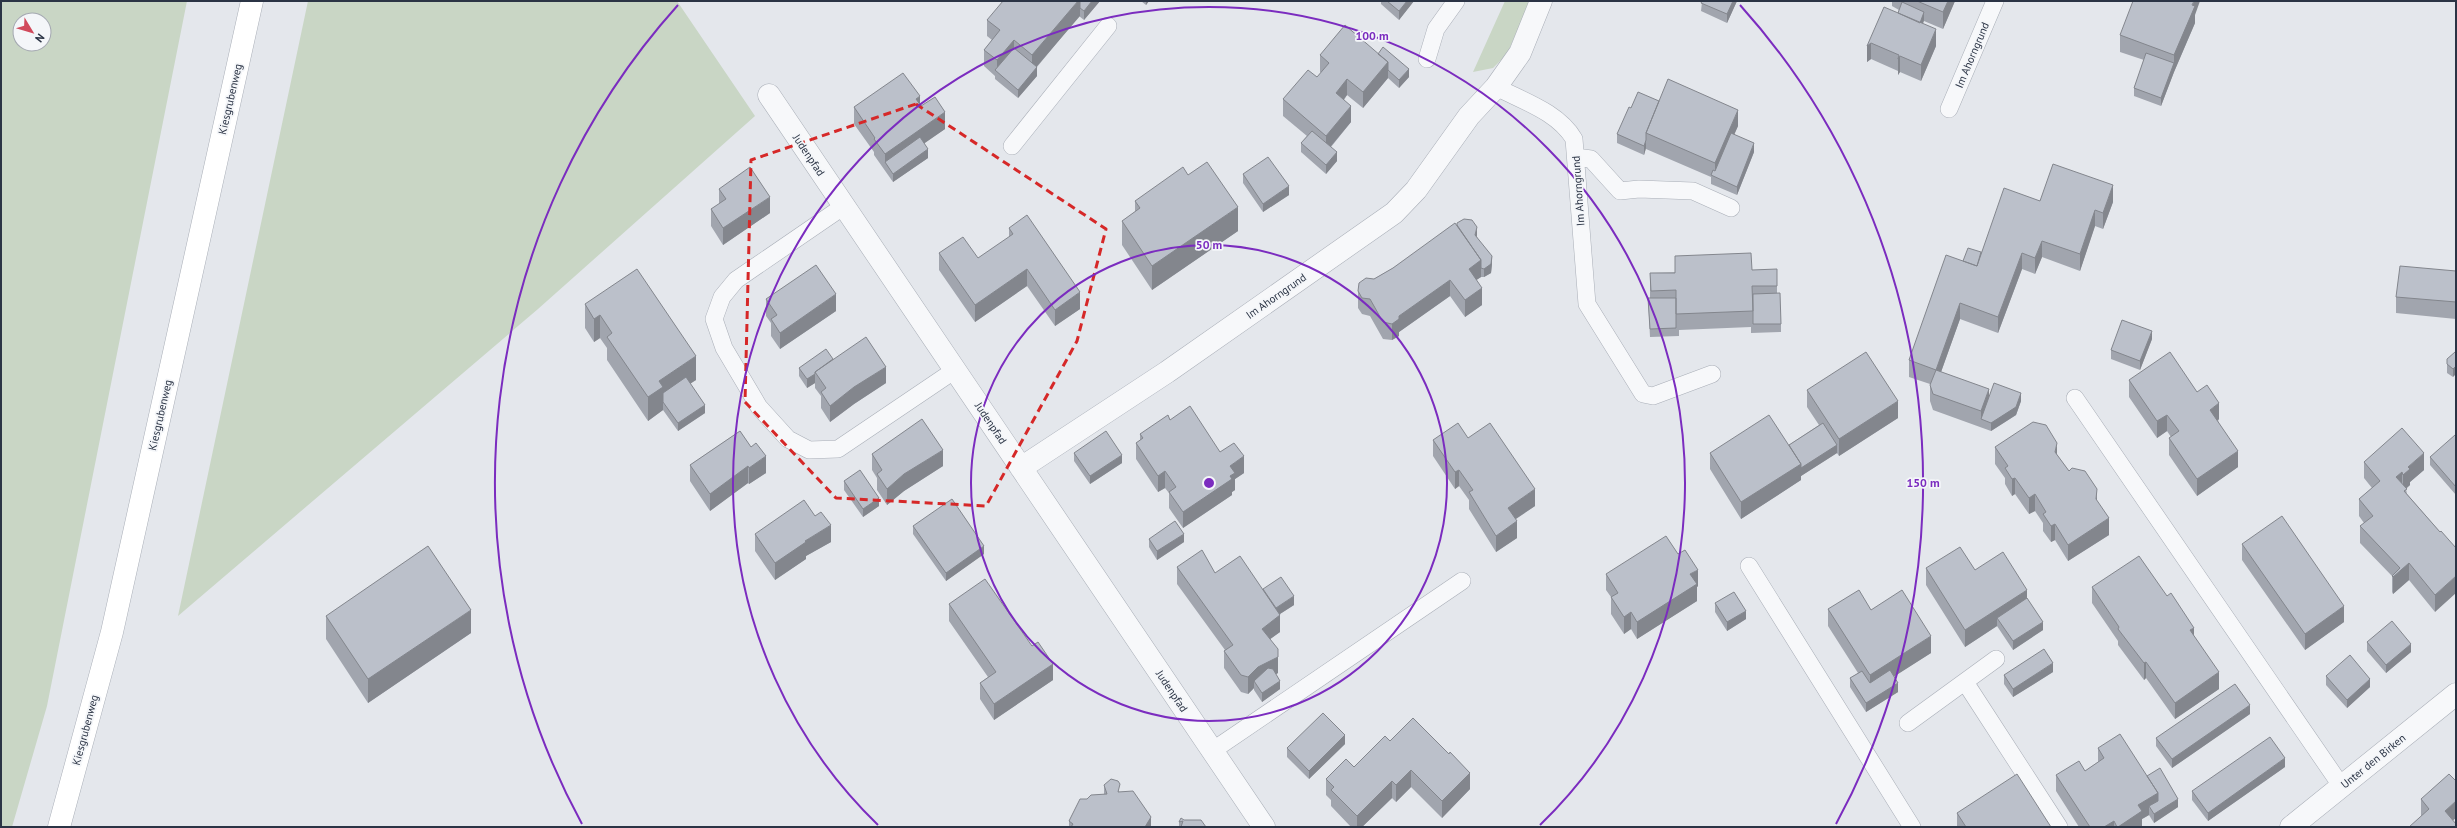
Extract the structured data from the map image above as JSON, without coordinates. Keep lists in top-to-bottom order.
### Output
{
  "streets": {
    "main road": ["Kiesgrubenweg"],
    "street": ["Im Ahorngrund", "Judenpfad", "Unter den Birken"]
  },
  "crossings": [
    ["Im Ahorngrund", "Judenpfad"]
  ],
  "north": "bottom right",
  "rings": ["100 m", "50 m", "150 m"]
}
